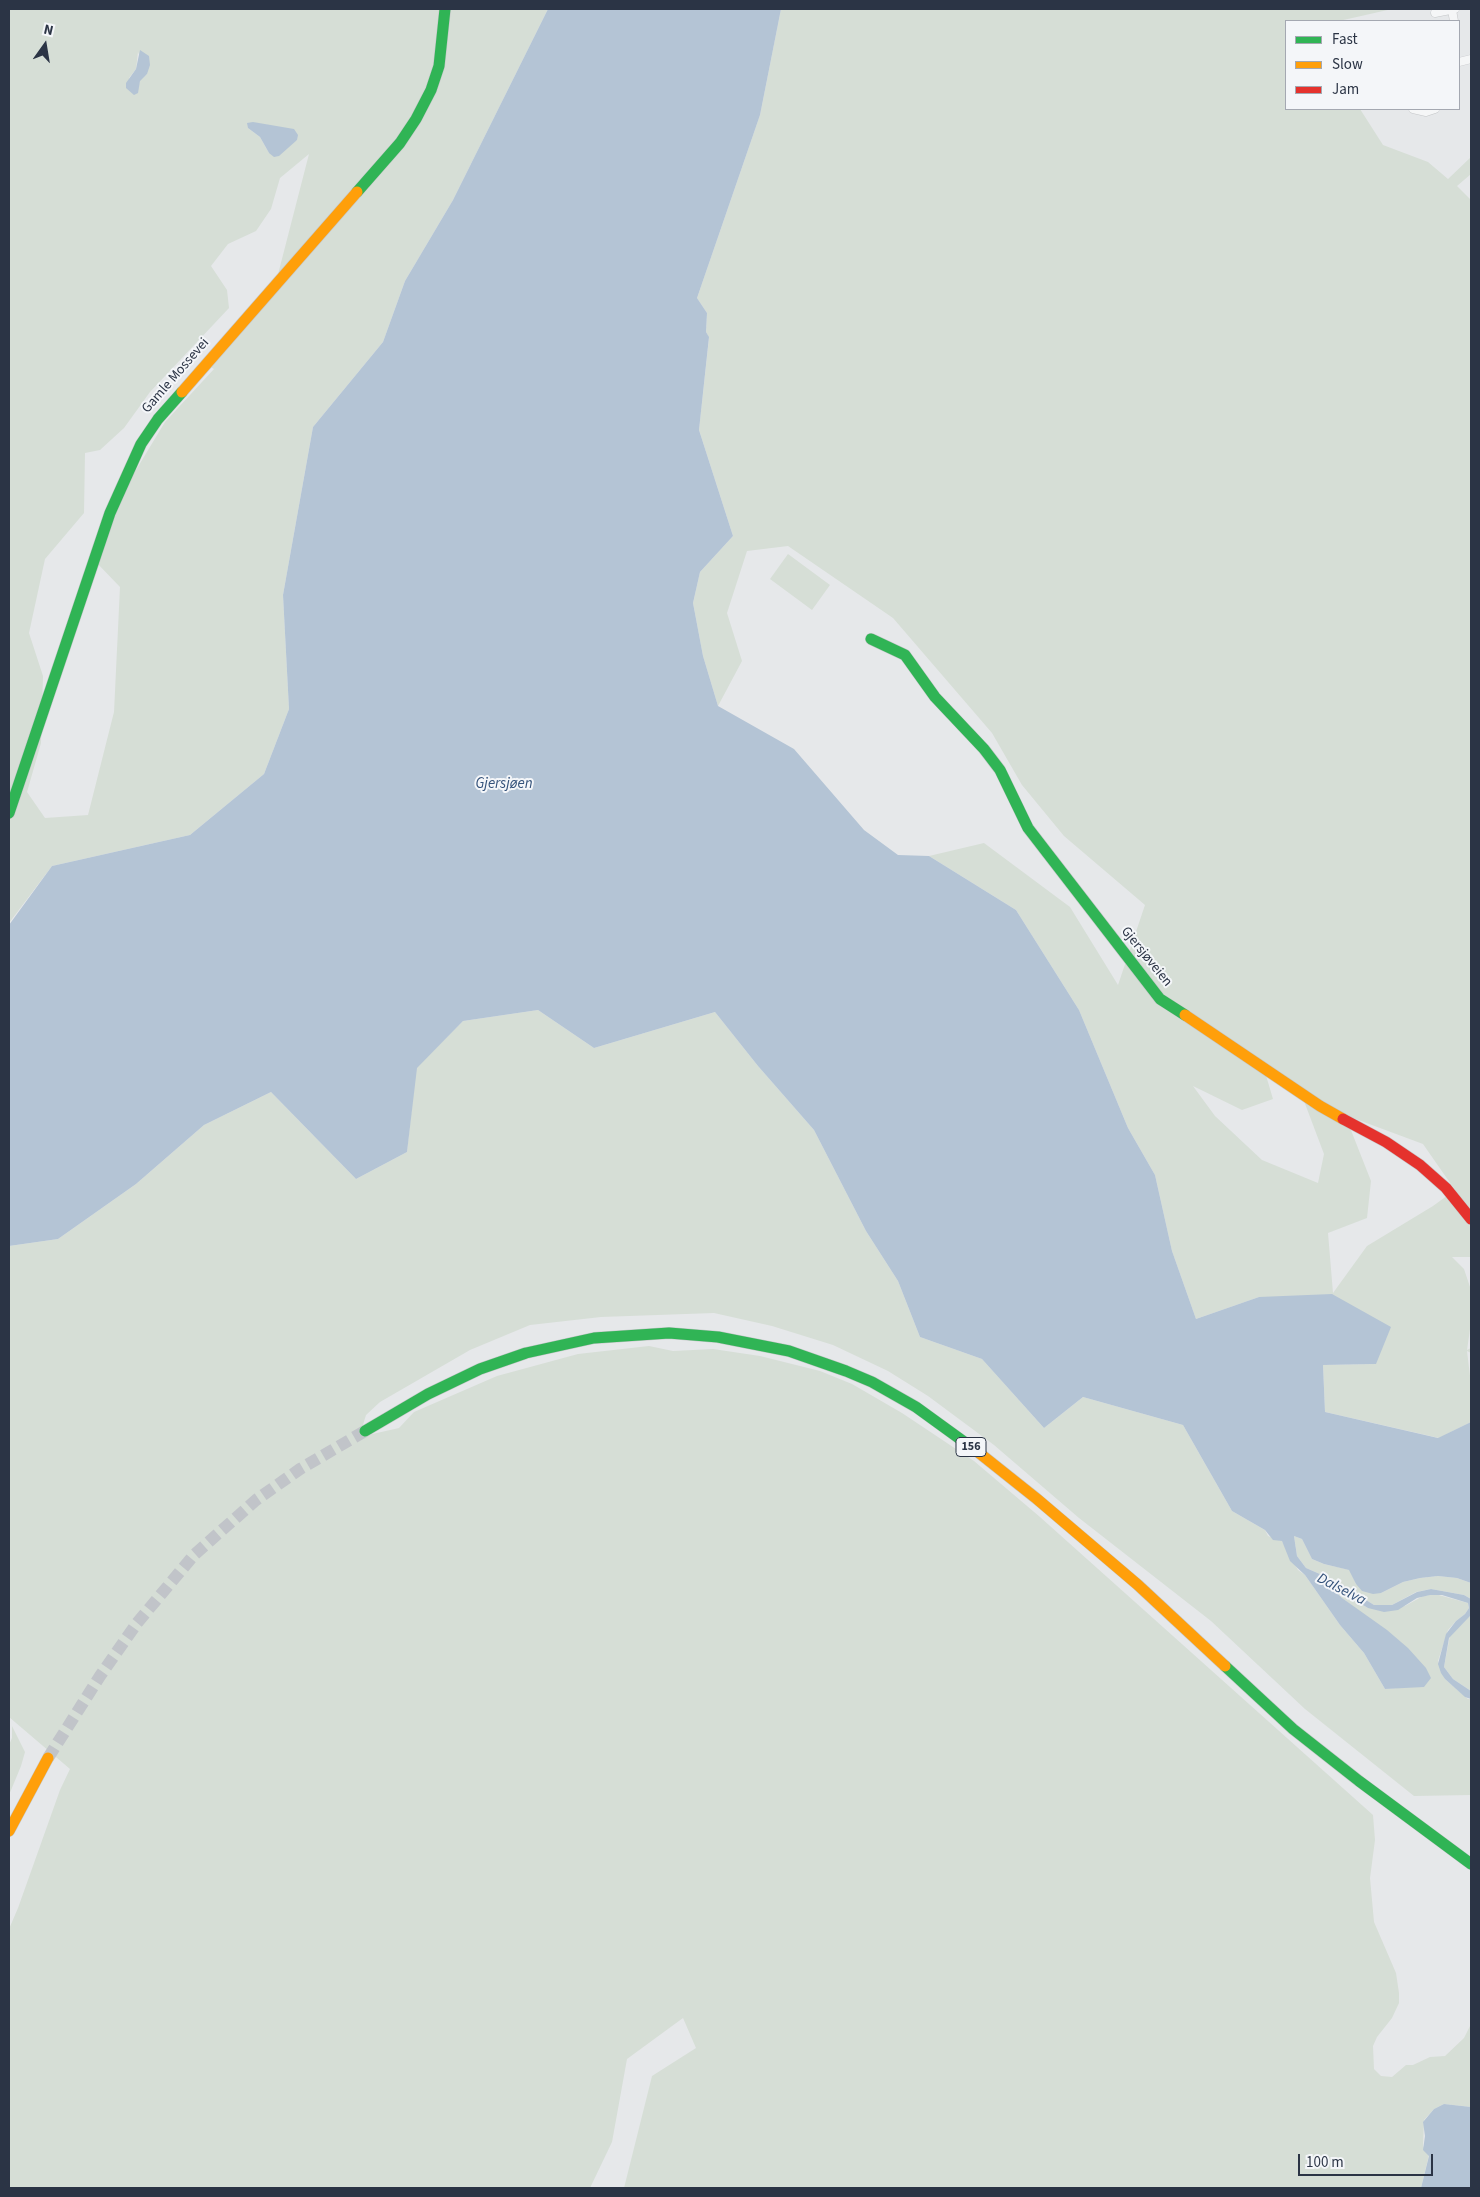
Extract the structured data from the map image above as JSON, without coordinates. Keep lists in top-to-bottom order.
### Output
{
  "streets": {
    "main road": ["Gamle Mossevei", "Gjersjøveien", "156"]
  },
  "water": ["Gjersjøen", "Dalselva"],
  "legend": ["Fast", "Slow", "Jam"],
  "scale_bar": "100 m",
  "north": "top"
}
